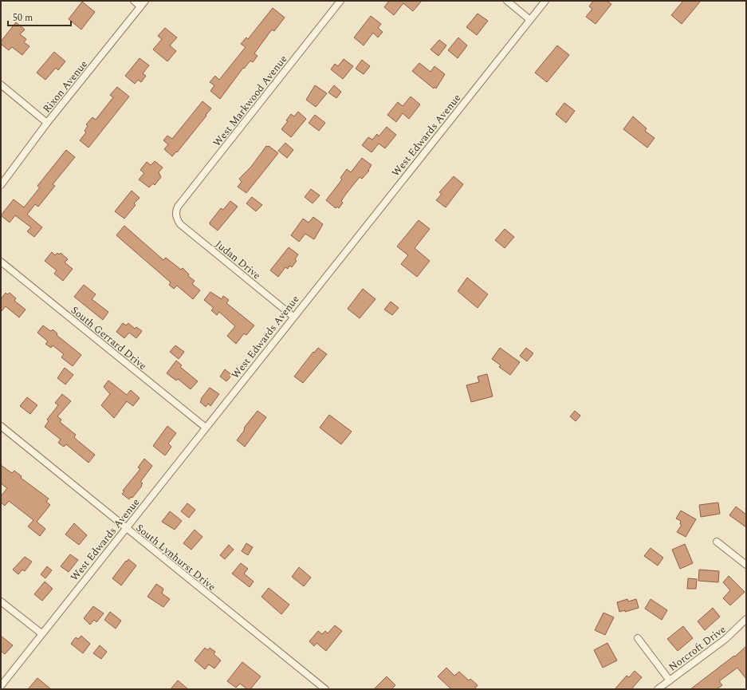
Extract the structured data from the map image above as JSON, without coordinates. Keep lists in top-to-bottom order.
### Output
{
  "streets": {
    "street": [
      "Rixon Avenue",
      "West Markwood Avenue",
      "West Edwards Avenue",
      "Judan Drive",
      "South Gerrard Drive",
      "South Lynhurst Drive",
      "Norcroft Drive"
    ]
  },
  "crossings": [
    ["West Markwood Avenue", "Judan Drive"],
    ["West Edwards Avenue", "Judan Drive"],
    ["West Edwards Avenue", "South Gerrard Drive"],
    ["West Edwards Avenue", "South Lynhurst Drive"]
  ],
  "scale_bar": "50 m"
}
